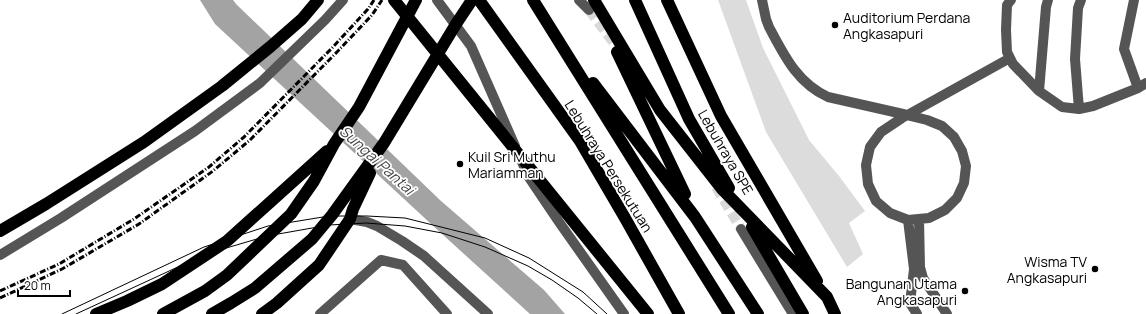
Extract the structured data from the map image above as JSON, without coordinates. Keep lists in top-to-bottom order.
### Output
{
  "streets": {
    "highway": ["Lebuhraya SPE", "Lebuhraya Persekutuan"]
  },
  "water": ["Sungai Pantai"],
  "places": [
    "Auditorium Perdana Angkasapuri",
    "Kuil Sri Muthu Mariamman",
    "Wisma TV Angkasapuri",
    "Bangunan Utama Angkasapuri"
  ],
  "scale_bar": "20 m"
}
